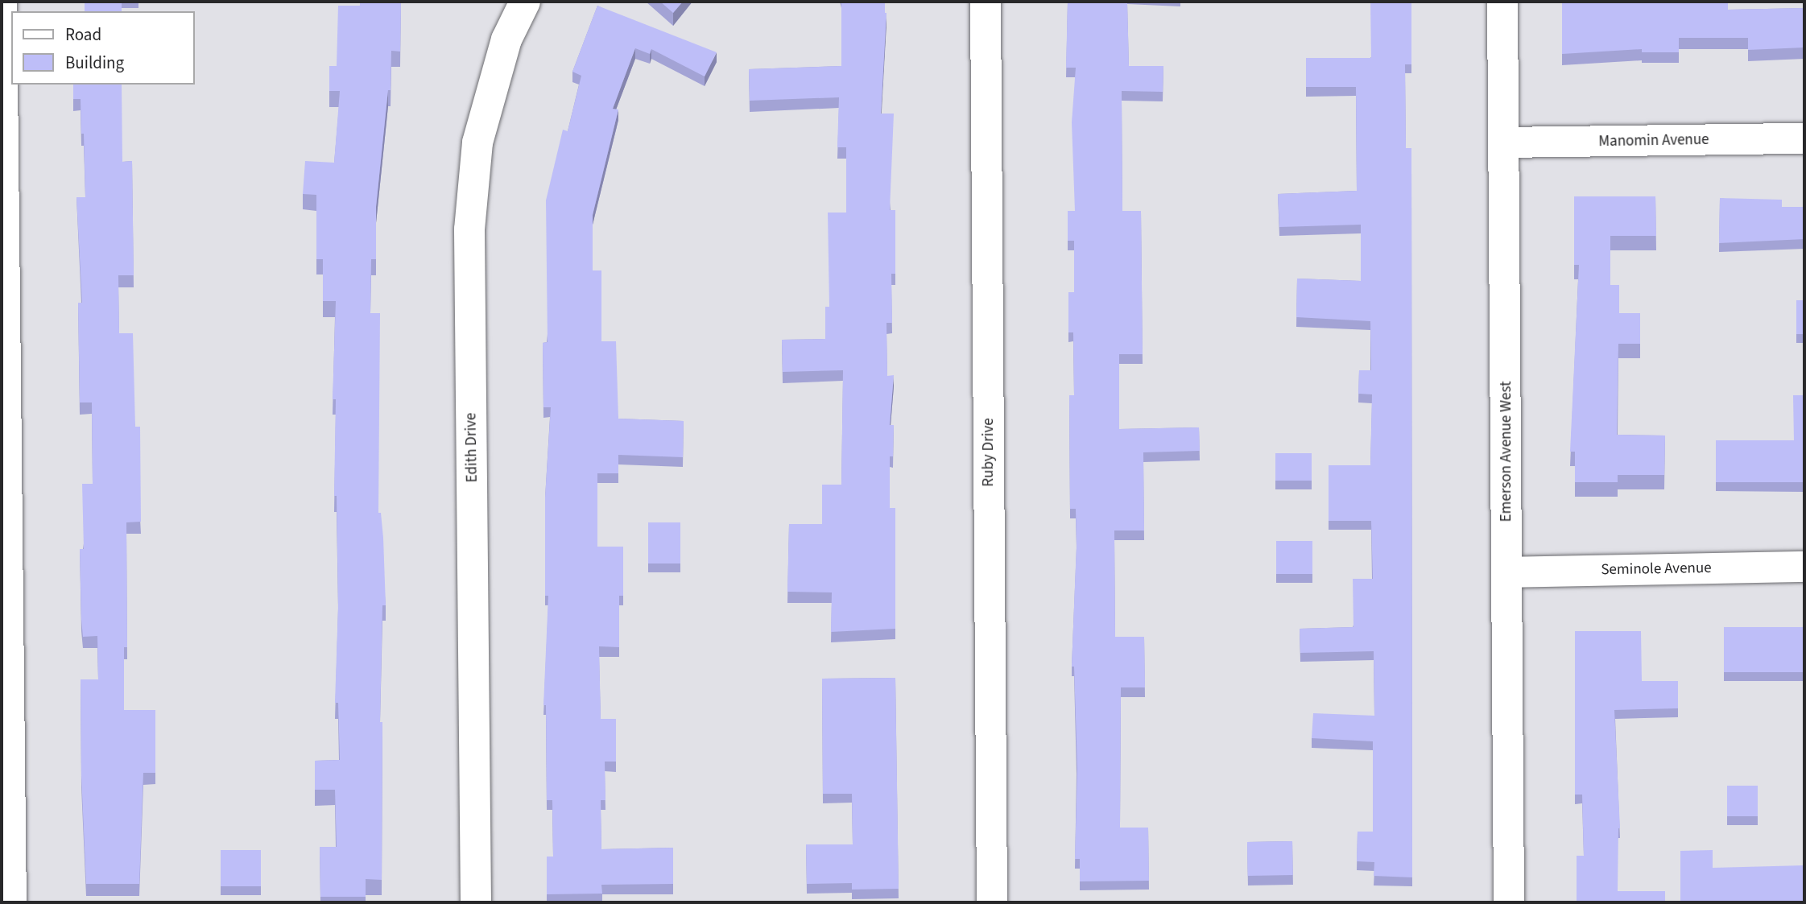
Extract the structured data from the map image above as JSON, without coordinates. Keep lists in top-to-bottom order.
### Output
{
  "streets": {
    "street": [
      "Manomin Avenue",
      "Edith Drive",
      "Emerson Avenue West",
      "Ruby Drive",
      "Seminole Avenue"
    ]
  },
  "crossings": [
    ["Manomin Avenue", "Emerson Avenue West"],
    ["Emerson Avenue West", "Seminole Avenue"]
  ],
  "legend": ["Road", "Building"]
}
